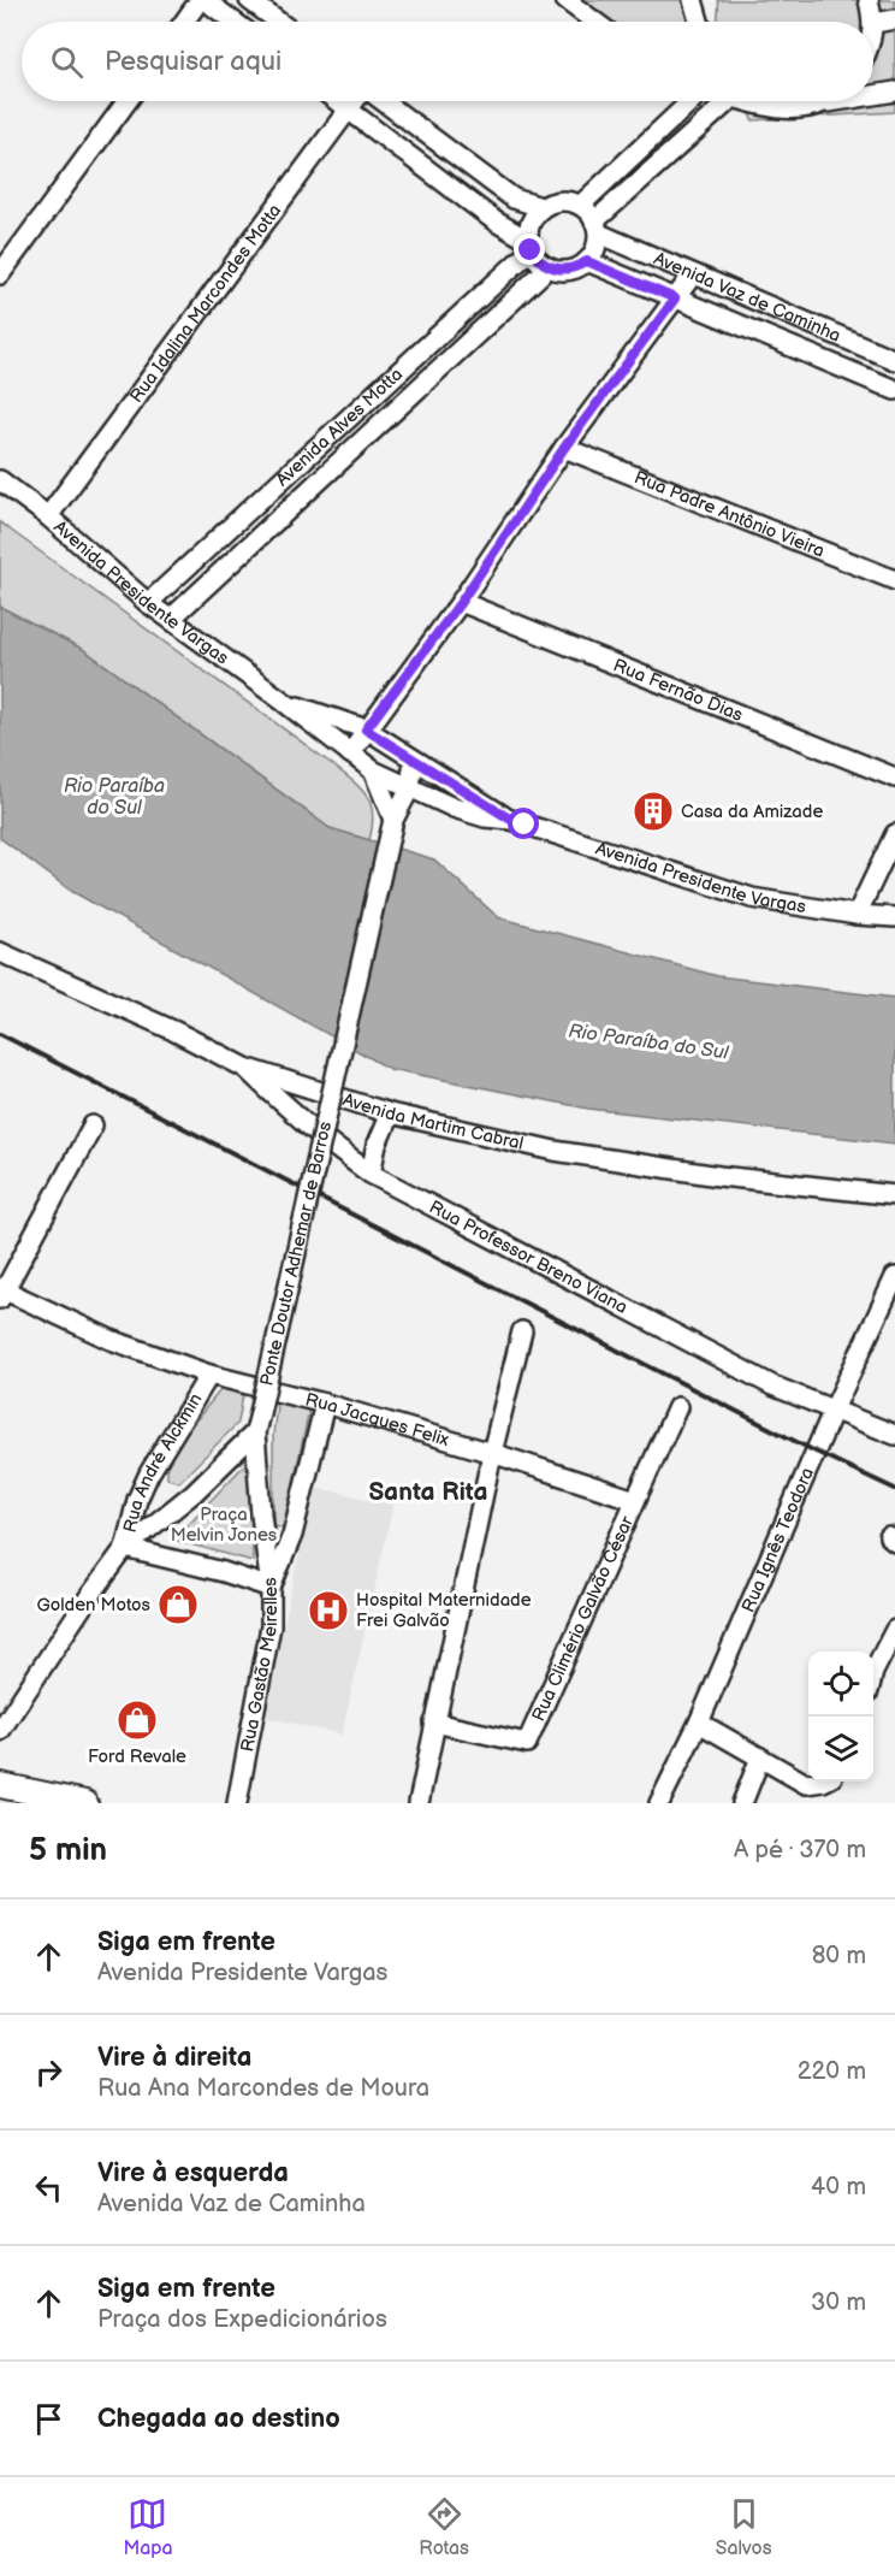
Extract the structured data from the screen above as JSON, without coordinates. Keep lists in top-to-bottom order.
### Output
{
  "streets": {
    "street": [
      "Avenida Vaz de Caminha",
      "Rua Idalina Marcondes Motta",
      "Avenida Alves Motta",
      "Rua Padre Antônio Vieira",
      "Avenida Presidente Vargas",
      "Rua Fernão Dias",
      "Avenida Martim Cabral",
      "Ponte Doutor Adhemar de Barros",
      "Rua Professor Breno Viana",
      "Rua Jacques Felix",
      "Rua André Alckmin",
      "Rua Ignês Teodora",
      "Rua Climério Galvão César",
      "Rua Gastão Meirelles"
    ]
  },
  "crossings": [
    ["Avenida Vaz de Caminha", "Avenida Alves Motta"],
    ["Rua Idalina Marcondes Motta", "Avenida Presidente Vargas"],
    ["Avenida Alves Motta", "Avenida Presidente Vargas"],
    ["Avenida Presidente Vargas", "Ponte Doutor Adhemar de Barros"],
    ["Avenida Martim Cabral", "Rua Professor Breno Viana"],
    ["Rua Professor Breno Viana", "Rua Ignês Teodora"],
    ["Rua Jacques Felix", "Rua André Alckmin"],
    ["Rua Jacques Felix", "Rua Climério Galvão César"],
    ["Rua Jacques Felix", "Rua Gastão Meirelles"]
  ],
  "districts": ["Santa Rita"],
  "water": ["Rio Paraíba do Sul"],
  "parks": ["Praça Melvin Jones"],
  "places": {
    "building": ["Casa da Amizade"],
    "shop": ["Golden Motos", "Ford Revale"],
    "hospital": ["Hospital Maternidade Frei Galvão"]
  },
  "page": {
    "search": "Pesquisar aqui",
    "heading": ["5 min", "A pé · 370 m"],
    "list": [
      ["Siga em frente", "Avenida Presidente Vargas", "80 m"],
      ["Vire à direita", "Rua Ana Marcondes de Moura", "220 m"],
      ["Vire à esquerda", "Avenida Vaz de Caminha", "40 m"],
      ["Siga em frente", "Praça dos Expedicionários", "30 m"],
      "Chegada ao destino"
    ],
    "nav": ["Mapa", "Rotas", "Salvos"]
  }
}
